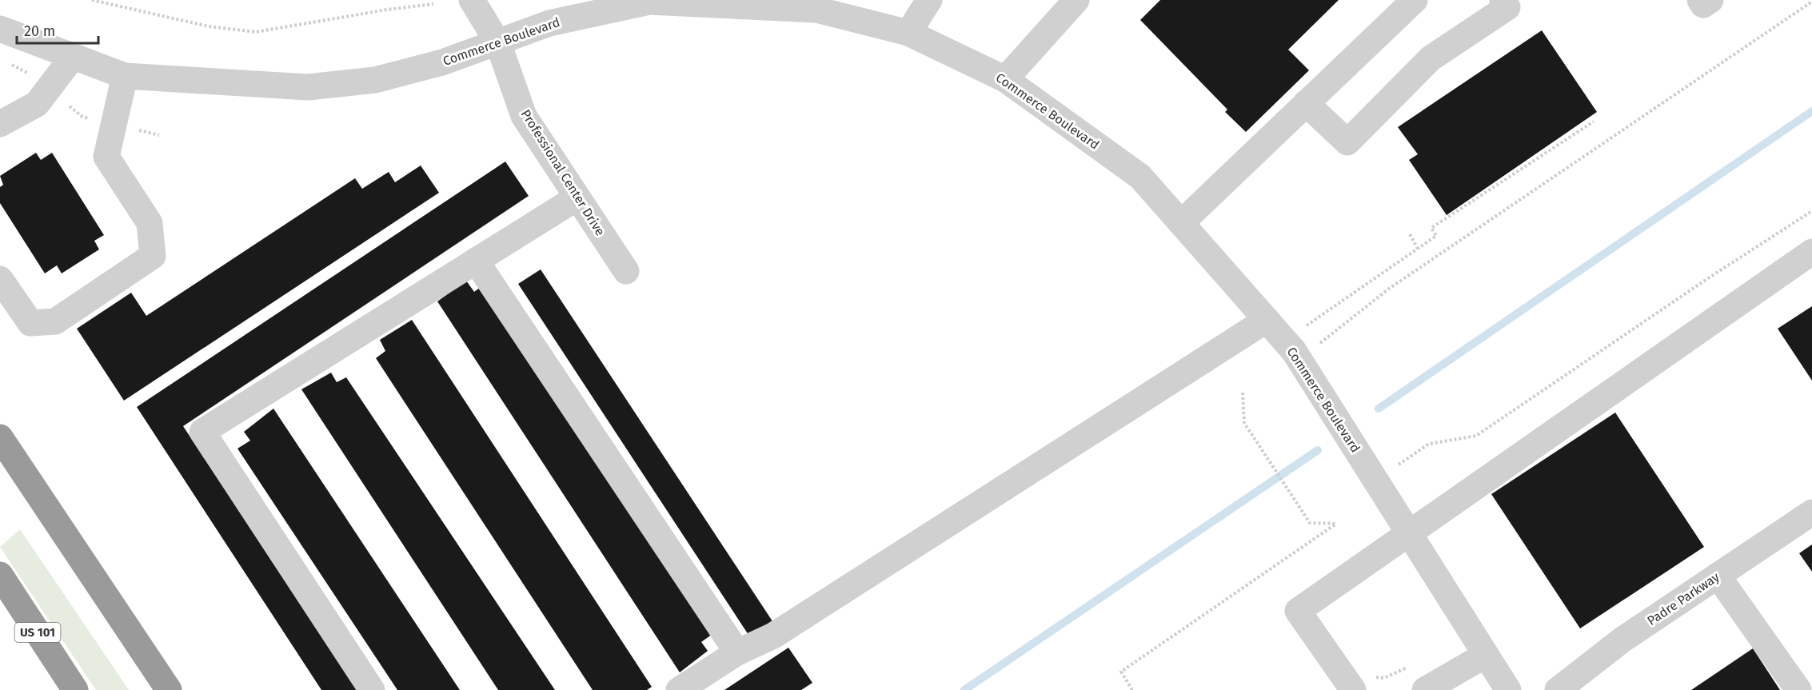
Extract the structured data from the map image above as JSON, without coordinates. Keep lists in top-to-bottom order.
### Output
{
  "streets": {
    "highway": ["US 101"],
    "street": ["Commerce Boulevard", "Professional Center Drive", "Padre Parkway"]
  },
  "crossings": [
    ["Commerce Boulevard", "Professional Center Drive"]
  ],
  "scale_bar": "20 m"
}
